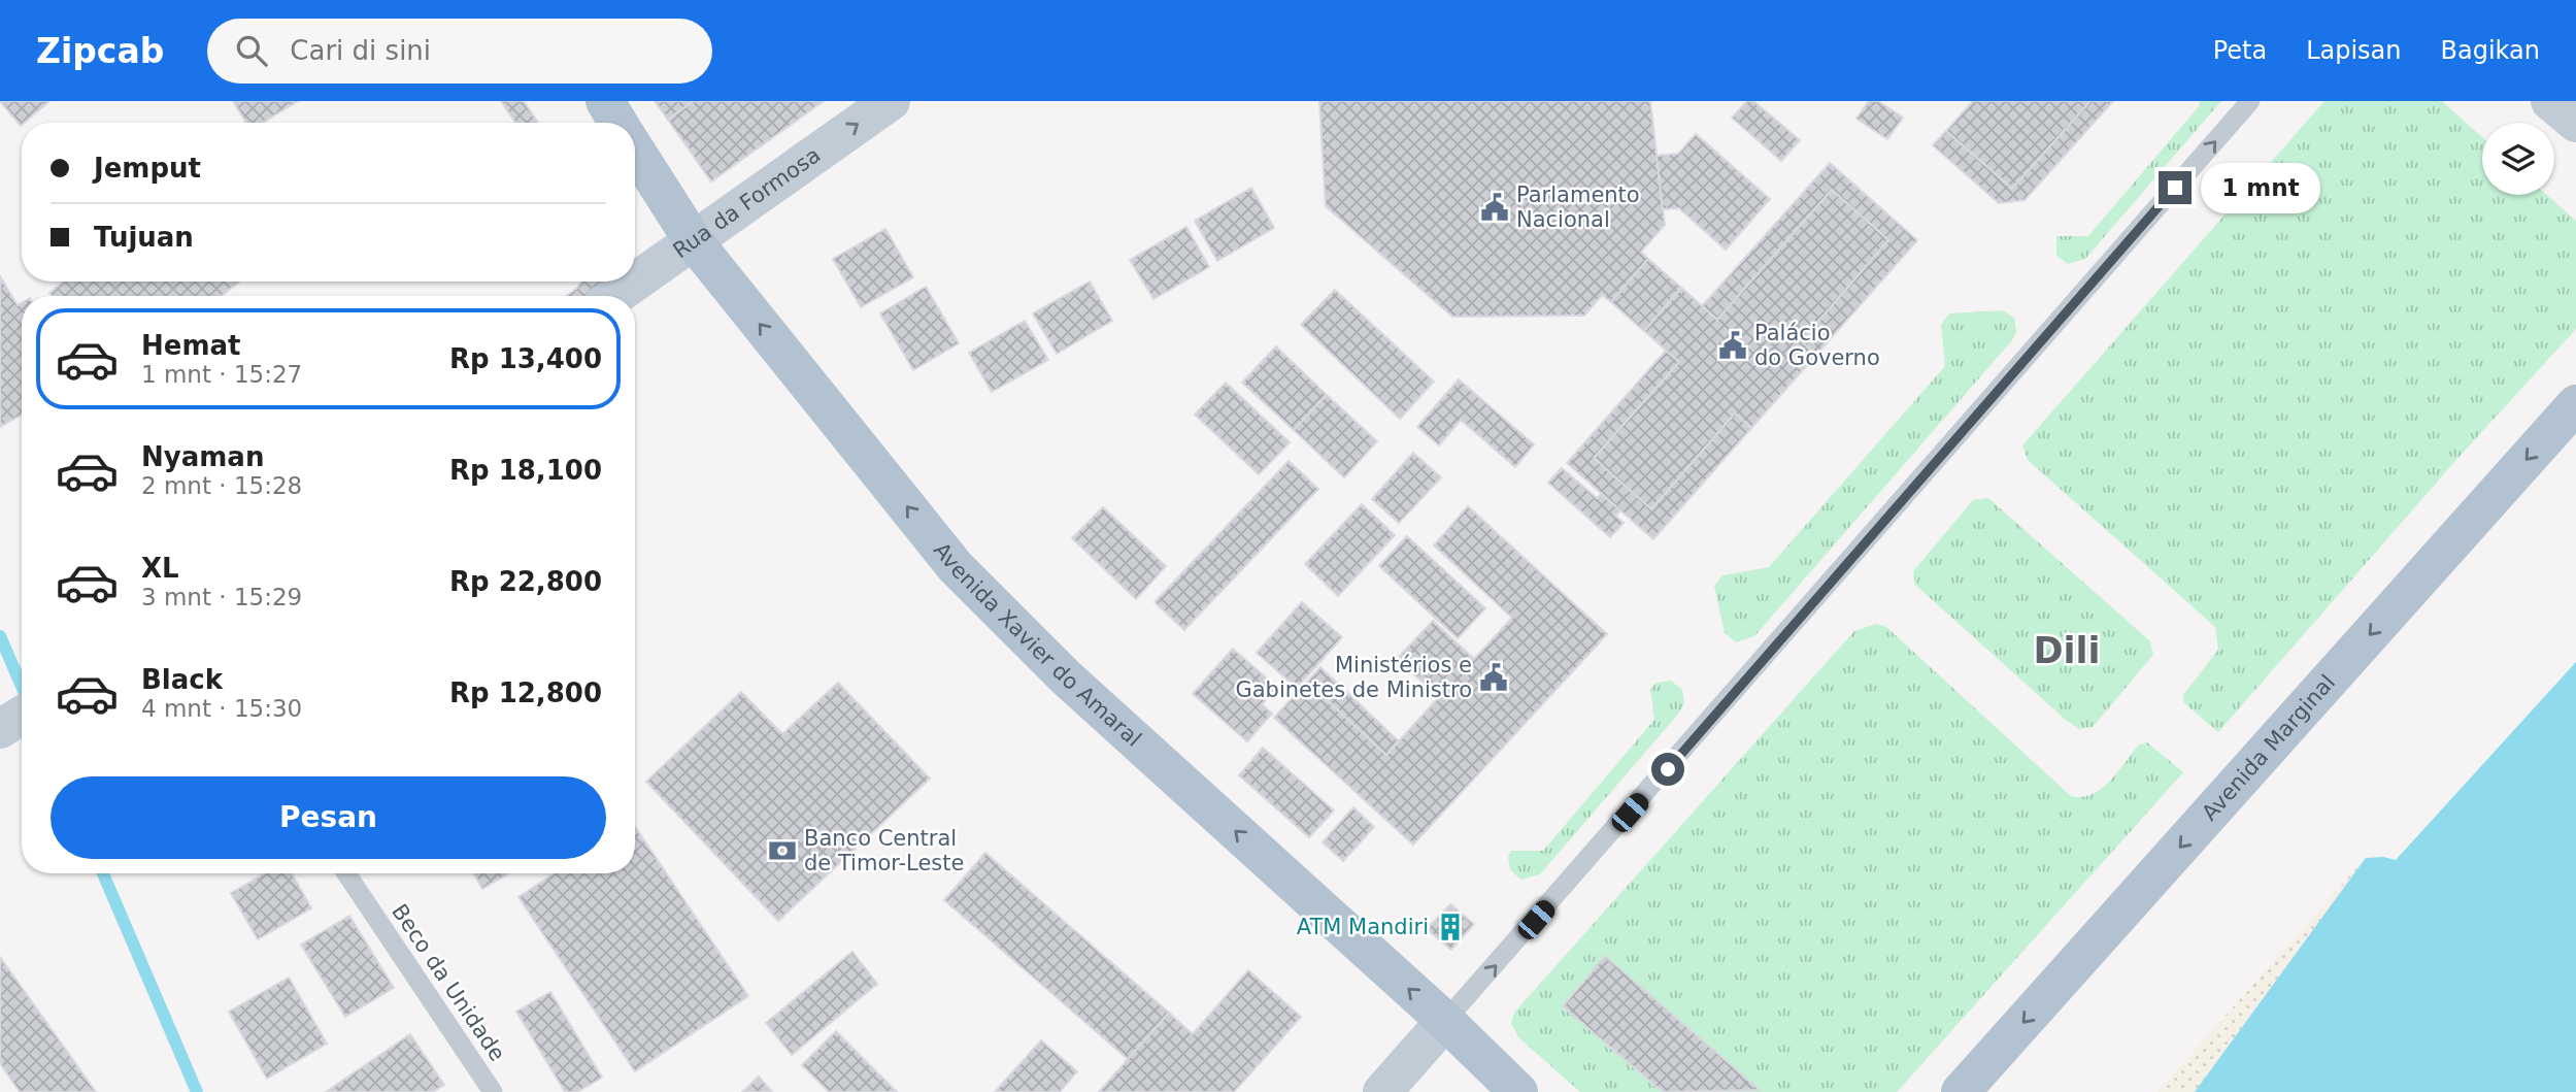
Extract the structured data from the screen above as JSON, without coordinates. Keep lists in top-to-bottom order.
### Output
{
  "streets": {
    "main road": ["Avenida Xavier do Amaral", "Avenida Marginal"],
    "street": ["Rua da Formosa"],
    "lane": ["Beco da Unidade"]
  },
  "crossings": [
    ["Rua da Formosa", "Avenida Xavier do Amaral"]
  ],
  "one_way": ["Rua da Formosa", "Avenida Xavier do Amaral", "Avenida Marginal"],
  "districts": ["Dili"],
  "places": {
    "public building": ["Parlamento Nacional", "Palácio do Governo", "Ministérios e Gabinetes de Ministro"],
    "bank": ["Banco Central de Timor-Leste"],
    "building": ["ATM Mandiri"]
  },
  "page": {
    "header": "Zipcab",
    "search": "Cari di sini",
    "nav": ["Peta", "Lapisan", "Bagikan"],
    "banner": ["Jemput", "Tujuan"],
    "bubble": "1 mnt",
    "list": [
      {
        "name": "Hemat",
        "note": "1 mnt · 15:27",
        "value": "Rp 13,400"
      },
      {
        "name": "Nyaman",
        "note": "2 mnt · 15:28",
        "value": "Rp 18,100"
      },
      {
        "name": "XL",
        "note": "3 mnt · 15:29",
        "value": "Rp 22,800"
      },
      {
        "name": "Black",
        "note": "4 mnt · 15:30",
        "value": "Rp 12,800"
      }
    ],
    "buttons": "Pesan"
  }
}
